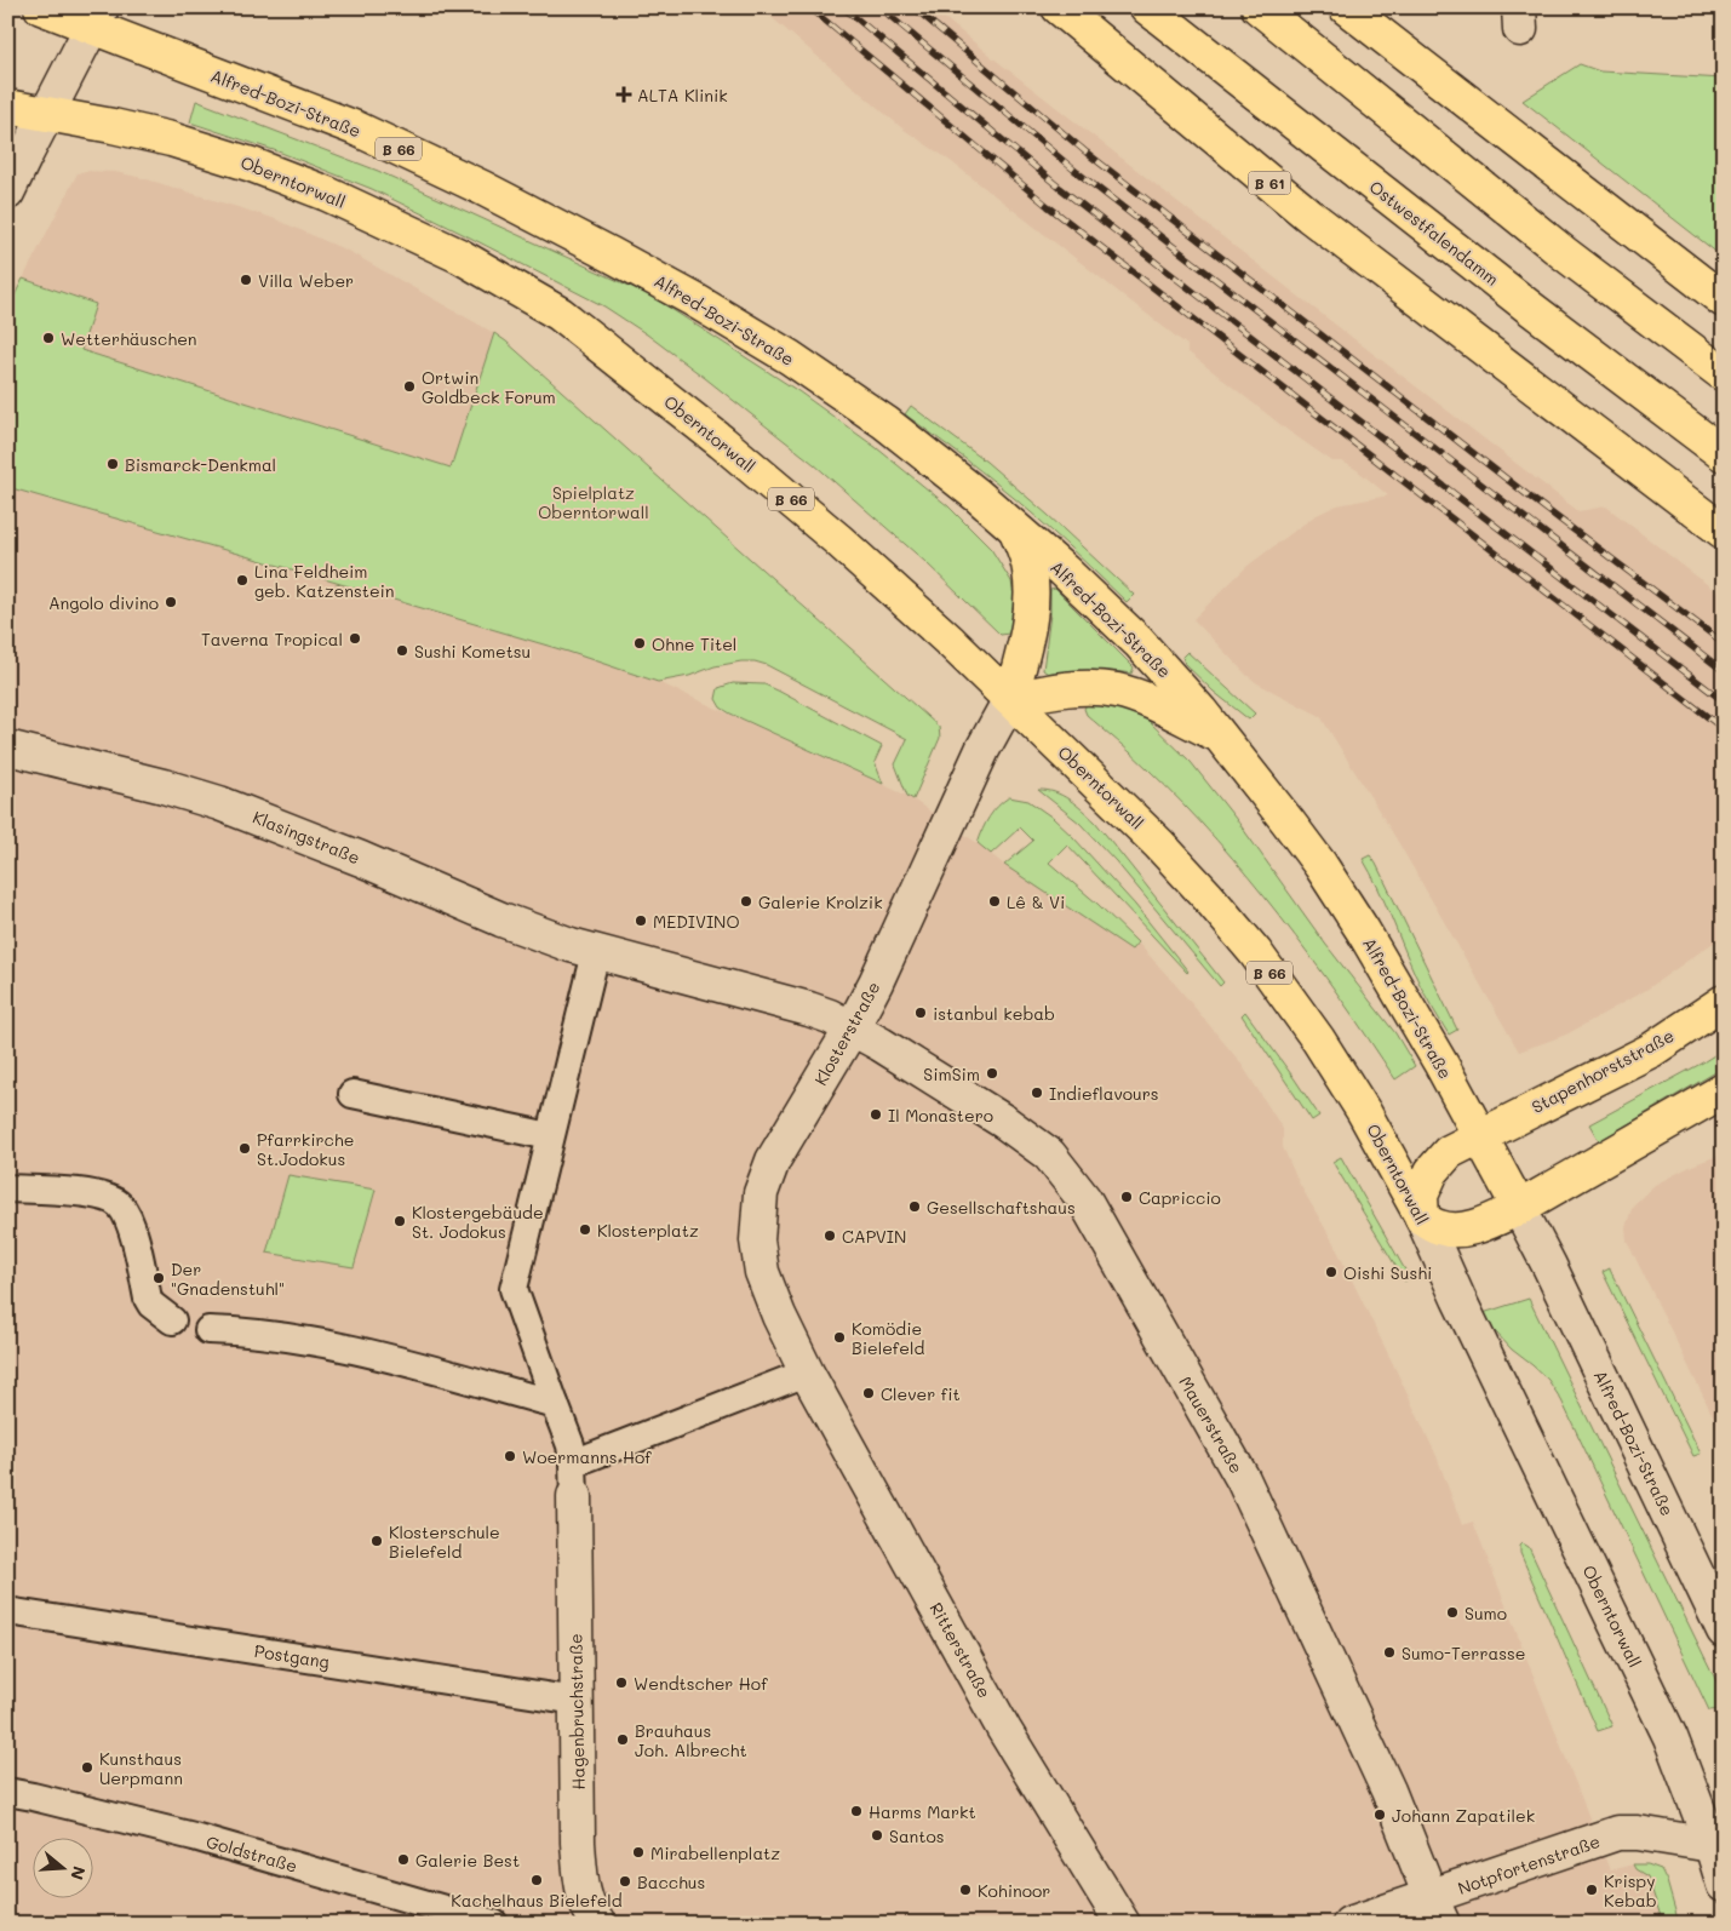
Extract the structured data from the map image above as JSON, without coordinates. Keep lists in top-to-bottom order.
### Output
{
  "streets": {
    "main road": [
      "Alfred-Bozi-Straße",
      "B 66",
      "Oberntorwall",
      "B 61",
      "Ostwestfalendamm",
      "Stapenhorststraße"
    ],
    "street": [
      "Klasingstraße",
      "Klosterstraße",
      "Mauerstraße",
      "Ritterstraße",
      "Postgang",
      "Hagenbruchstraße",
      "Goldstraße",
      "Notpfortenstraße"
    ]
  },
  "crossings": [
    ["Alfred-Bozi-Straße", "B 66"],
    ["Alfred-Bozi-Straße", "Stapenhorststraße"],
    ["B 66", "Oberntorwall"],
    ["Oberntorwall", "Klosterstraße"],
    ["Oberntorwall", "Stapenhorststraße"],
    ["Oberntorwall", "Notpfortenstraße"],
    ["Klosterstraße", "Mauerstraße"],
    ["Klosterstraße", "Ritterstraße"],
    ["Mauerstraße", "Notpfortenstraße"],
    ["Postgang", "Hagenbruchstraße"]
  ],
  "parks": ["Spielplatz Oberntorwall"],
  "places": {
    "health": ["ALTA Klinik"],
    "other": [
      "Villa Weber",
      "Wetterhäuschen",
      "Ortwin Goldbeck Forum",
      "Bismarck-Denkmal",
      "Lina Feldheim geb. Katzenstein",
      "Angolo divino",
      "Taverna Tropical",
      "Ohne Titel",
      "Sushi Kometsu",
      "Galerie Krolzik",
      "Lê & Vi",
      "MEDIVINO",
      "istanbul kebab",
      "SimSim",
      "Indieflavours",
      "Il Monastero",
      "Pfarrkirche St.Jodokus",
      "Capriccio",
      "Gesellschaftshaus",
      "Klostergebäude St. Jodokus",
      "Klosterplatz",
      "CAPVIN",
      "Oishi Sushi",
      "Der \"Gnadenstuhl\"",
      "Komödie Bielefeld",
      "Clever fit",
      "Woermanns Hof",
      "Klosterschule Bielefeld",
      "Sumo",
      "Sumo-Terrasse",
      "Wendtscher Hof",
      "Brauhaus Joh. Albrecht",
      "Kunsthaus Uerpmann",
      "Harms Markt",
      "Johann Zapatilek",
      "Santos",
      "Mirabellenplatz",
      "Galerie Best",
      "Kachelhaus Bielefeld",
      "Bacchus",
      "Kohinoor",
      "Krispy Kebab"
    ]
  },
  "north": "right"
}
